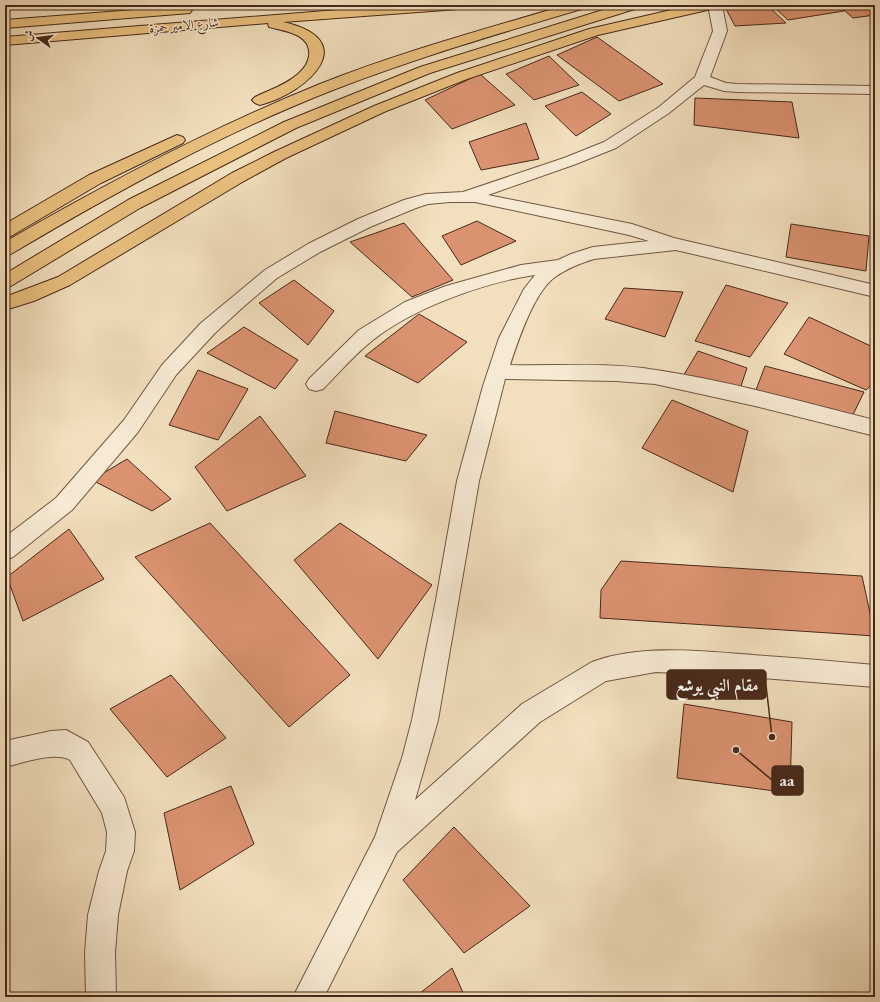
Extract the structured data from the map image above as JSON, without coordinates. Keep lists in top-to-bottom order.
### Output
{
  "streets": {
    "main road": ["شارع الامير حمزة"]
  },
  "places": ["مقام النبي يوشع", "aa"],
  "north": "left"
}
